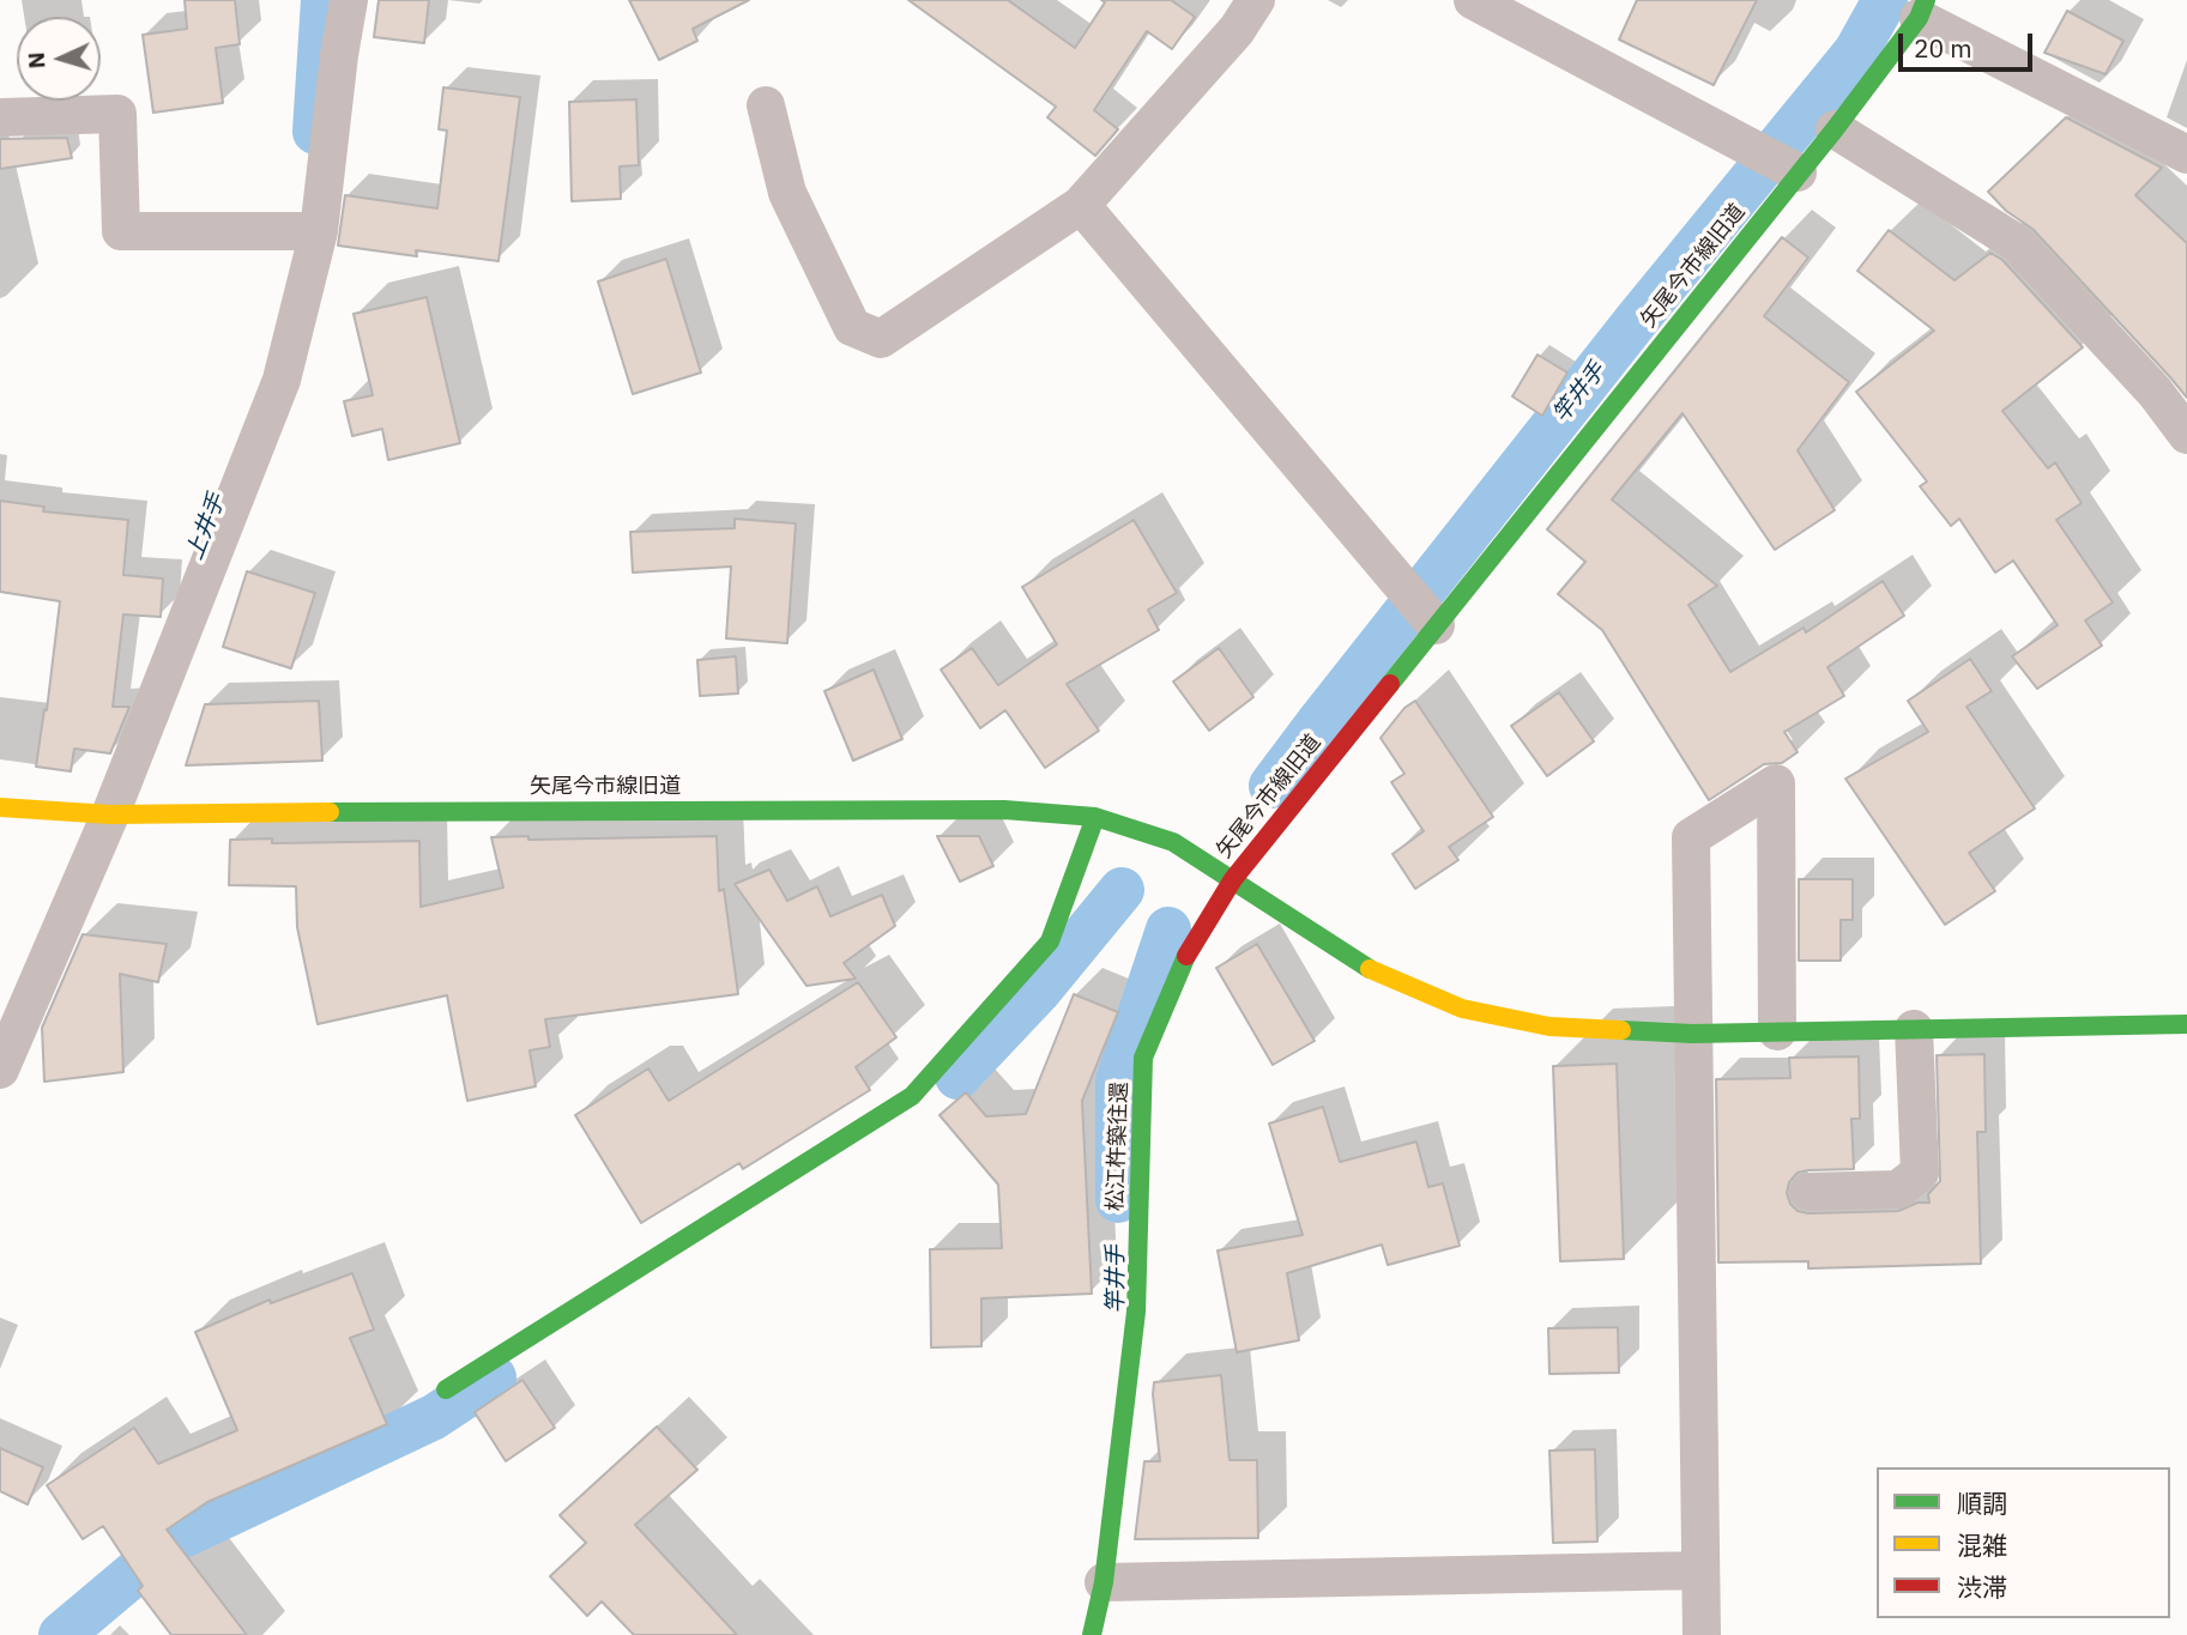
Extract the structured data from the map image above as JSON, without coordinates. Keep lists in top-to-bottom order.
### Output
{
  "streets": {
    "street": ["矢尾今市線旧道", "松江杵築往還"]
  },
  "crossings": [
    ["矢尾今市線旧道", "松江杵築往還"]
  ],
  "water": ["竿井手", "上井手"],
  "legend": ["順調", "混雑", "渋滞"],
  "scale_bar": "20 m",
  "north": "left"
}
